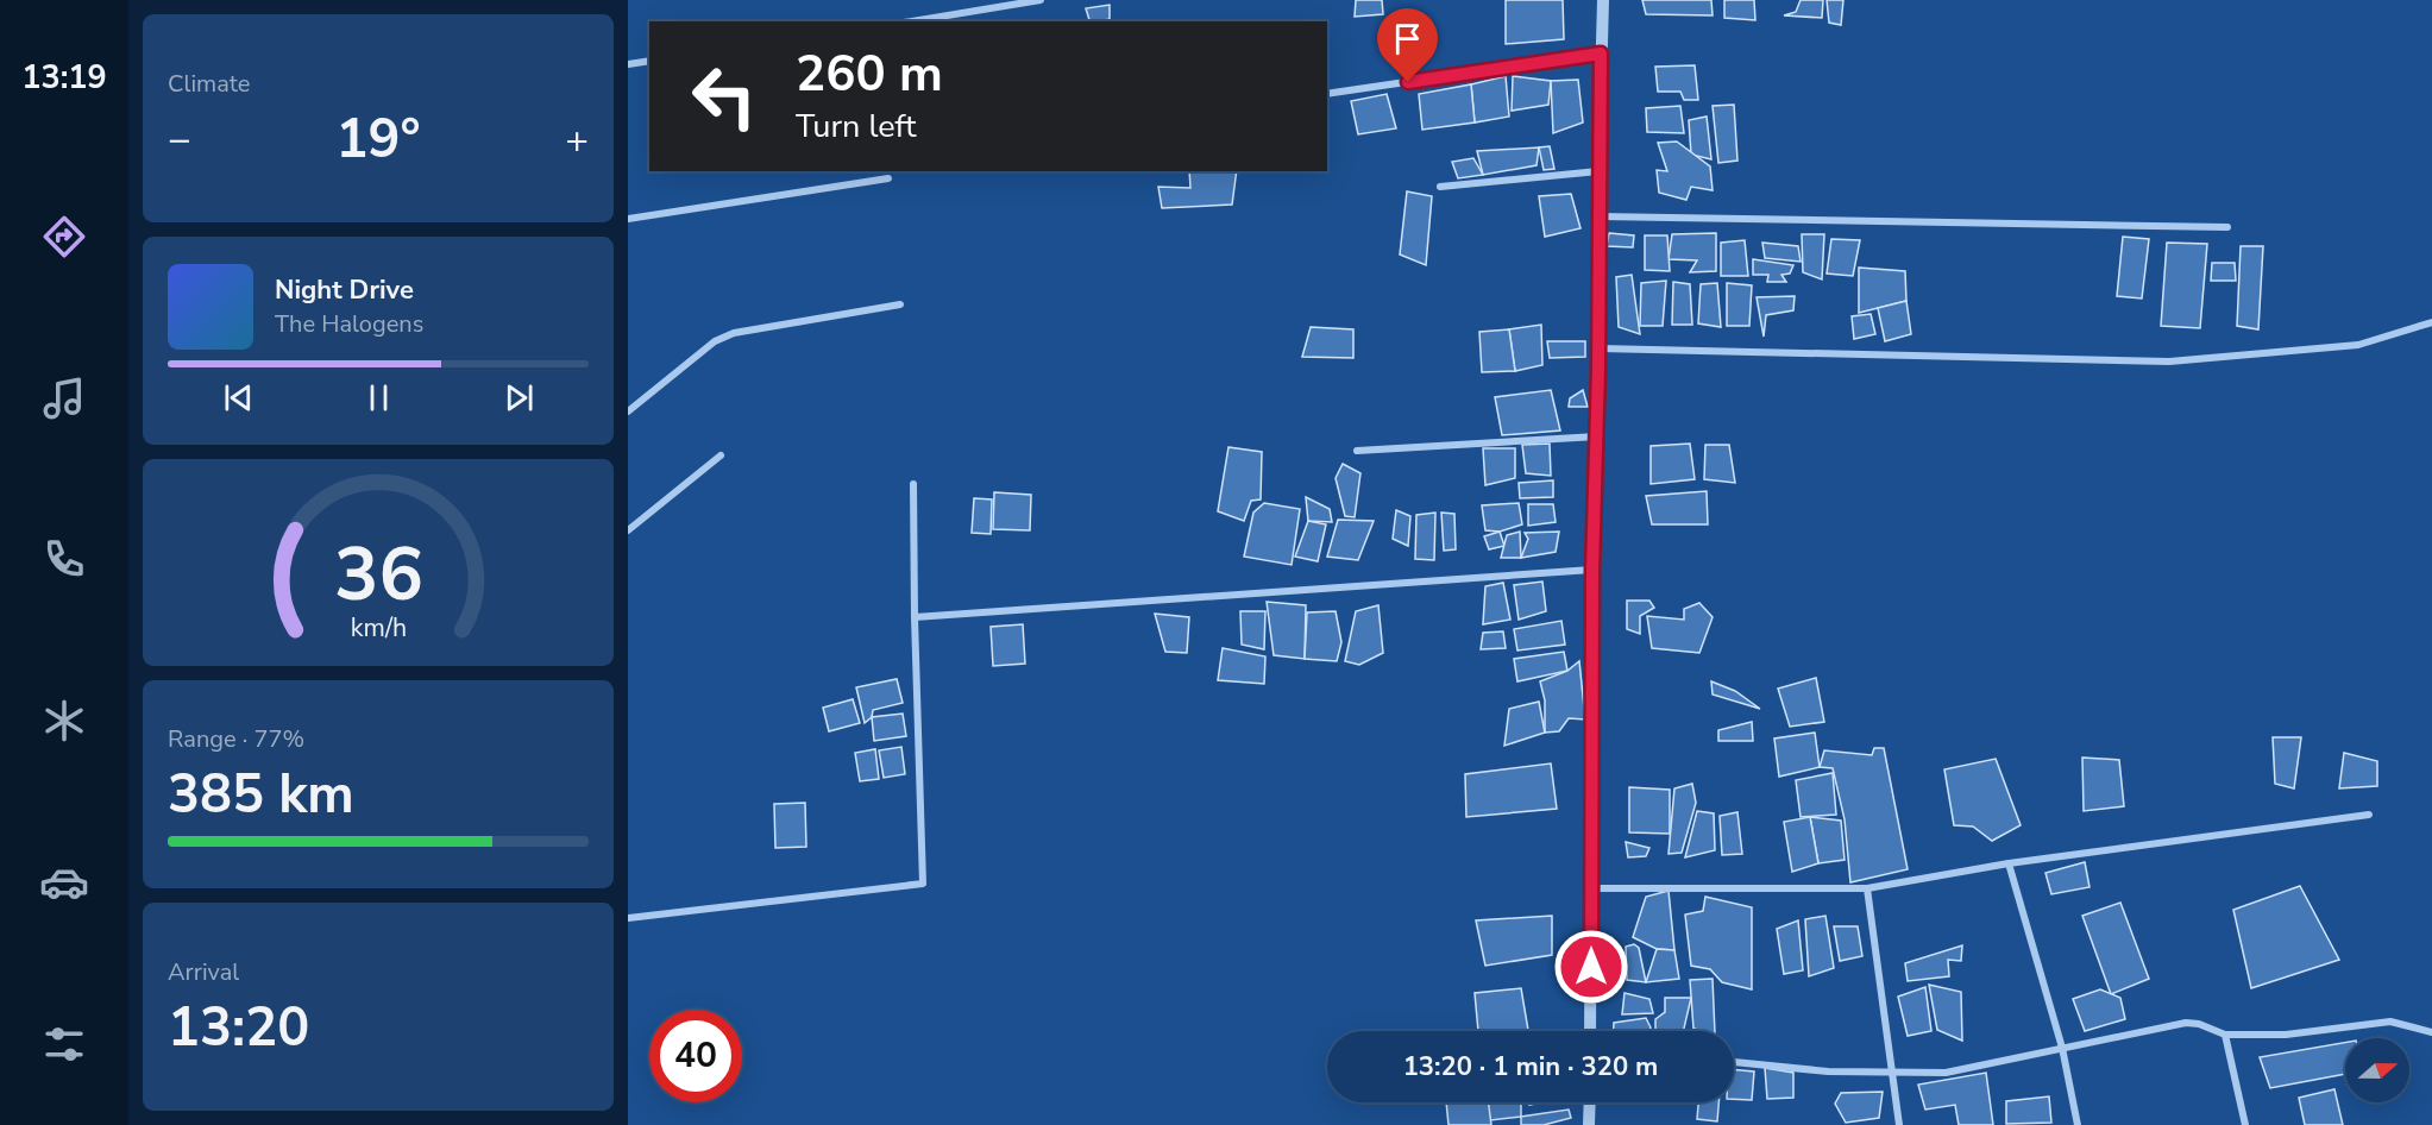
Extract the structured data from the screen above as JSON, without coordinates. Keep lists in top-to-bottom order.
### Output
{
  "north": "right",
  "page": {
    "tabs": "13:19",
    "tile": [
      "Climate",
      ["Range · 77%", "385 km"],
      ["Arrival", "13:20"]
    ],
    "turn": ["260 m", "Turn left"],
    "heat": ["−", "19°", "+"],
    "song": ["Night Drive", "The Halogens"],
    "limit": "40",
    "trip": "13:20 · 1 min · 320 m",
    "gauge": ["36", "km/h"]
  }
}
